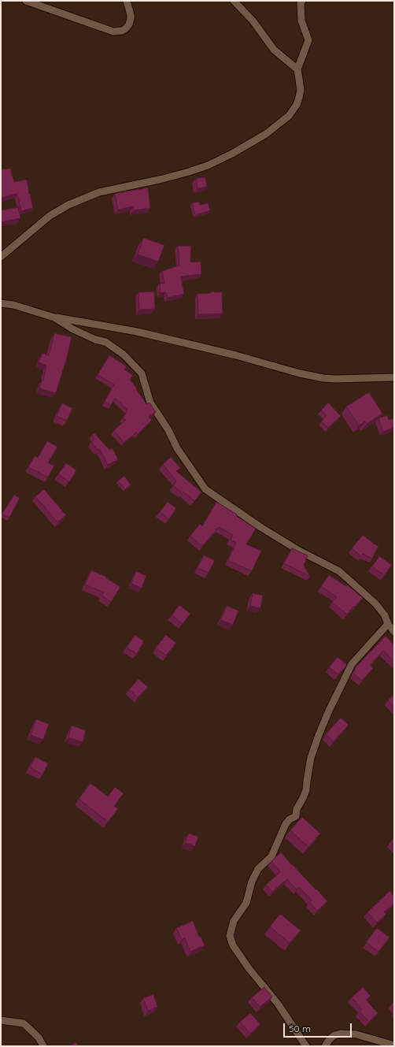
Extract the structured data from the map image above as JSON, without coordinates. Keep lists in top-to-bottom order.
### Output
{
  "scale_bar": "50 m"
}
